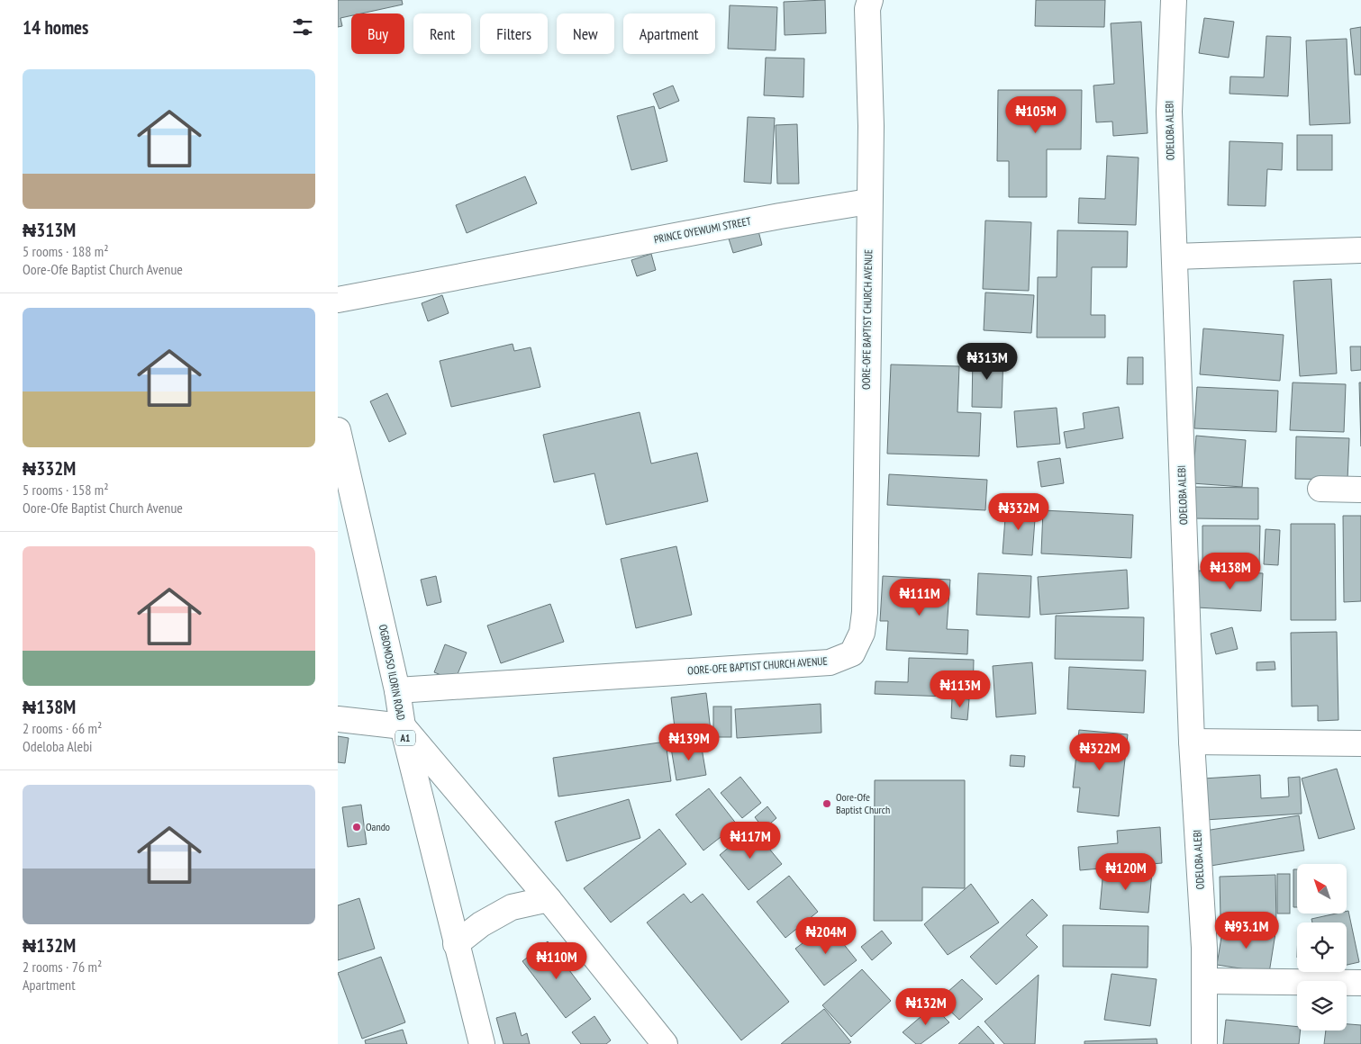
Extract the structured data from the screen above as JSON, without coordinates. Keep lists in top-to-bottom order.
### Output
{
  "streets": {
    "main road": [
      "ODELOBA ALEBI",
      "PRINCE OYEWUMI STREET",
      "OORE-OFE BAPTIST CHURCH AVENUE",
      "OGBOMOSO ILORIN ROAD",
      "A1"
    ]
  },
  "crossings": [
    ["PRINCE OYEWUMI STREET", "OORE-OFE BAPTIST CHURCH AVENUE"],
    ["OORE-OFE BAPTIST CHURCH AVENUE", "OGBOMOSO ILORIN ROAD"]
  ],
  "places": ["Oore-Ofe Baptist Church", "Oando"],
  "north": "top left",
  "page": {
    "heading": "14 homes",
    "chip": [
      "Buy",
      "Rent",
      "Filters",
      "New",
      "Apartment"
    ],
    "list": [
      {
        "name": "₦313M",
        "note": "5 rooms · 188 m² · Oore-Ofe Baptist Church Avenue"
      },
      {
        "name": "₦332M",
        "note": "5 rooms · 158 m² · Oore-Ofe Baptist Church Avenue"
      },
      {
        "name": "₦138M",
        "note": "2 rooms · 66 m² · Odeloba Alebi"
      },
      {
        "name": "₦132M",
        "note": "2 rooms · 76 m² · Apartment"
      }
    ],
    "price": [
      "₦105M",
      "₦313M",
      "₦332M",
      "₦138M",
      "₦111M",
      "₦113M",
      "₦139M",
      "₦322M",
      "₦117M",
      "₦120M",
      "₦93.1M",
      "₦204M",
      "₦110M",
      "₦132M"
    ]
  }
}
